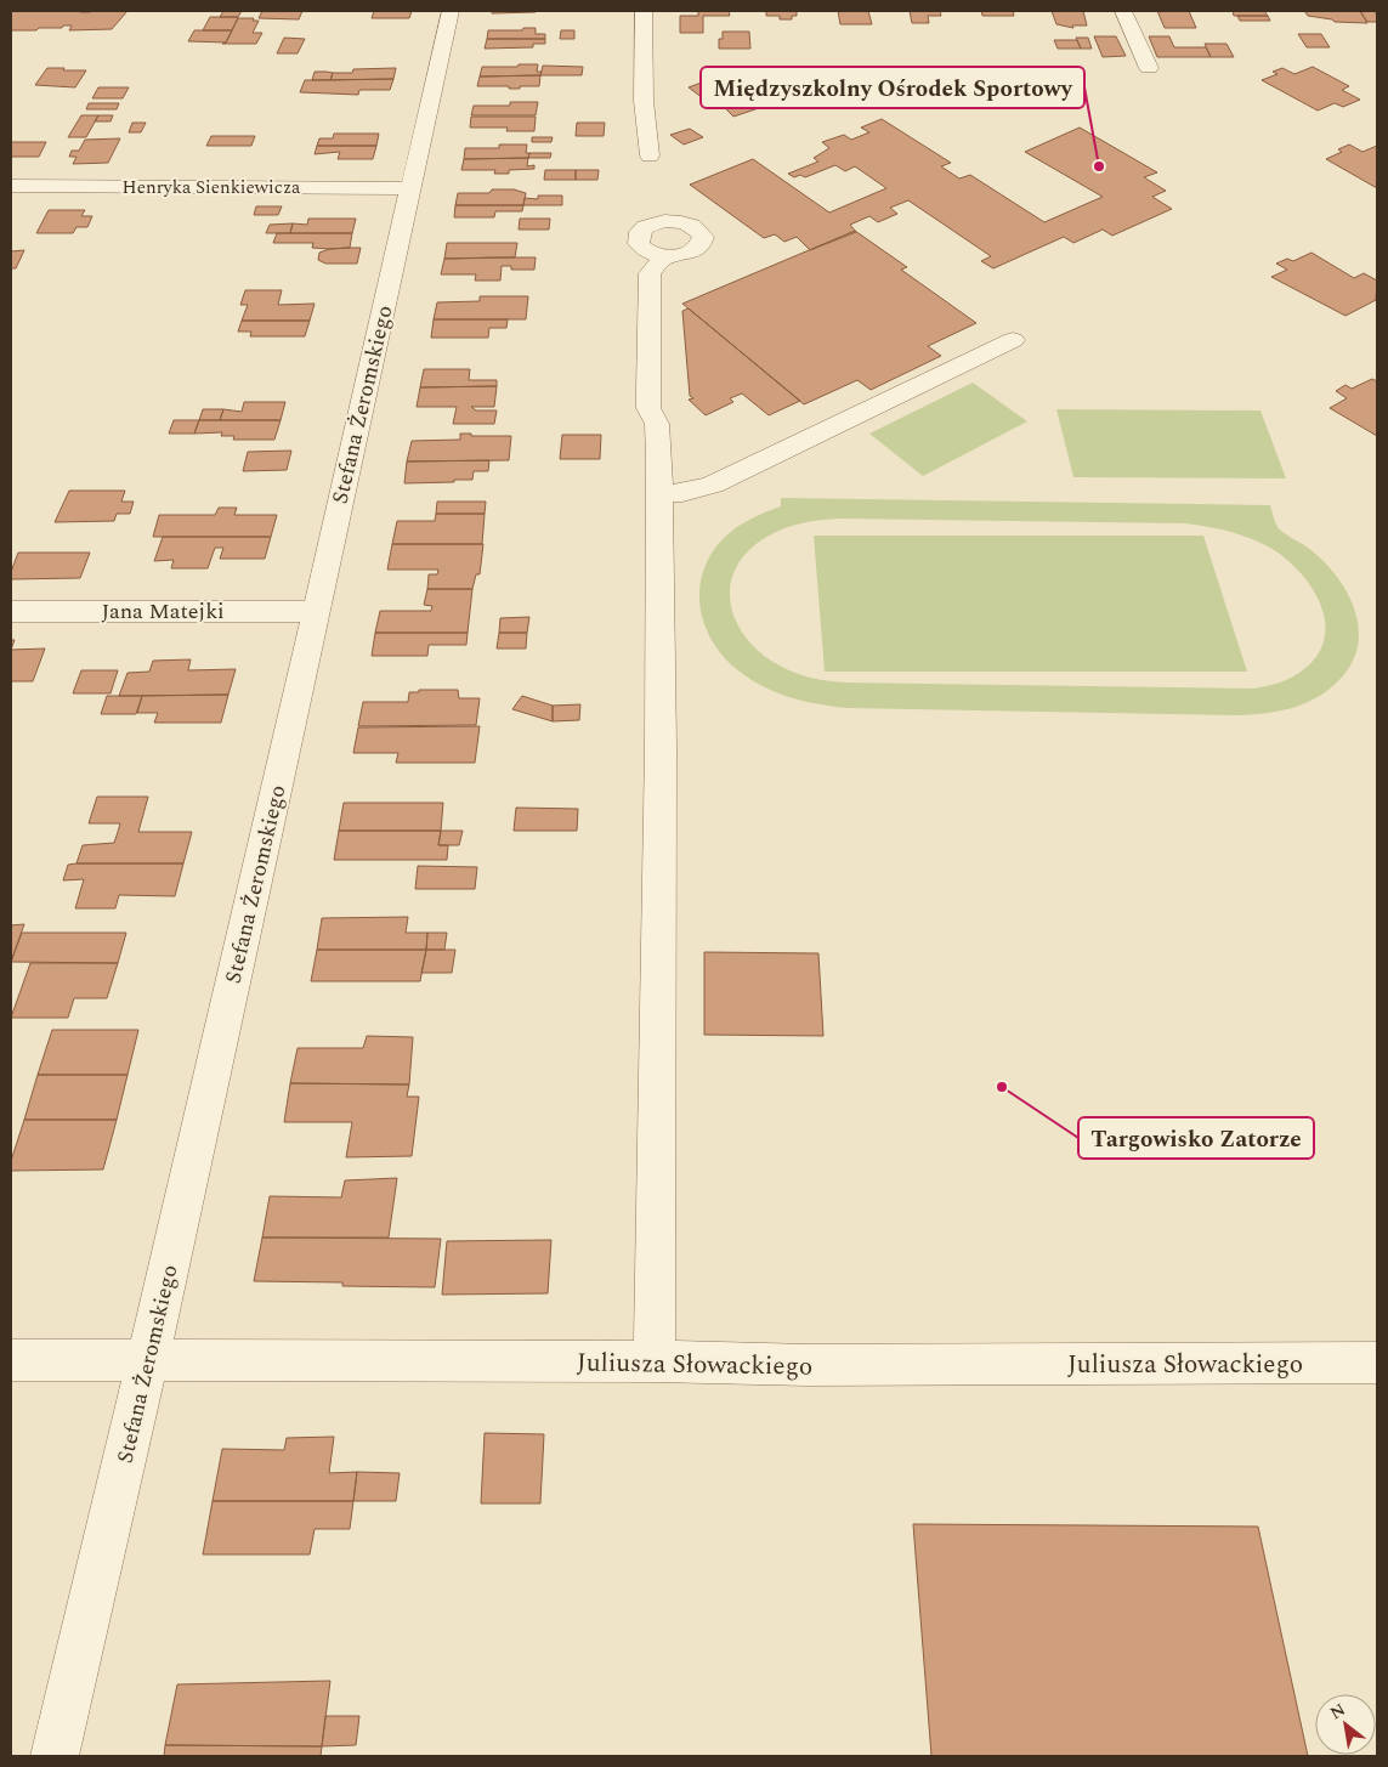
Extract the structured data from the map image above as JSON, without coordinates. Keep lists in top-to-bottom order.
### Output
{
  "streets": {
    "street": [
      "Henryka Sienkiewicza",
      "Stefana Żeromskiego",
      "Jana Matejki",
      "Juliusza Słowackiego"
    ]
  },
  "crossings": [
    ["Henryka Sienkiewicza", "Stefana Żeromskiego"],
    ["Stefana Żeromskiego", "Jana Matejki"],
    ["Stefana Żeromskiego", "Juliusza Słowackiego"]
  ],
  "places": ["Międzyszkolny Ośrodek Sportowy", "Targowisko Zatorze"],
  "north": "top left"
}
